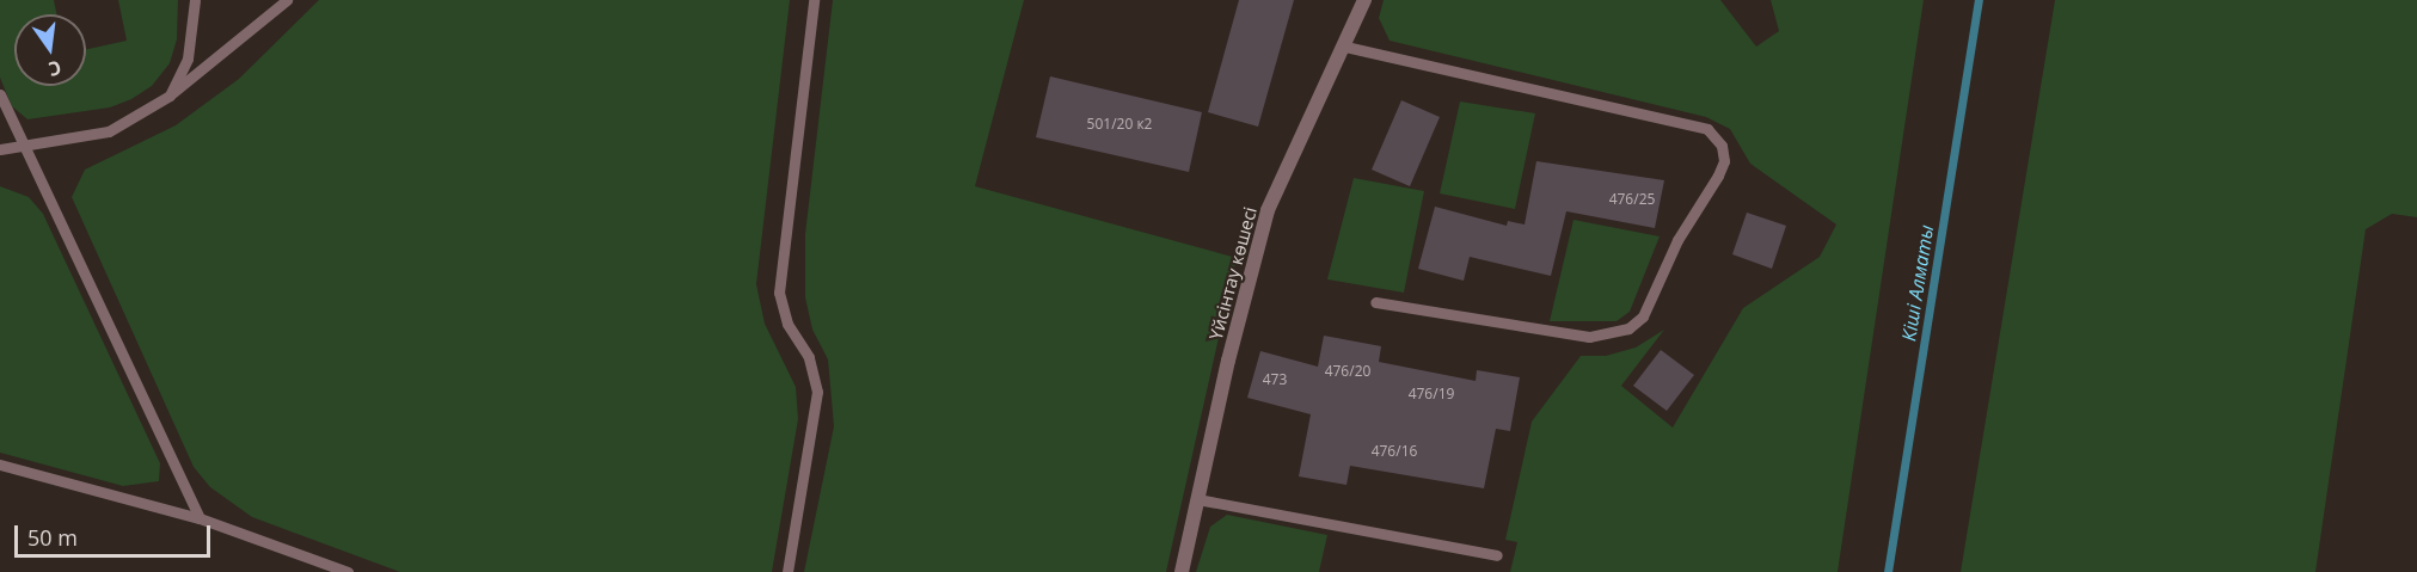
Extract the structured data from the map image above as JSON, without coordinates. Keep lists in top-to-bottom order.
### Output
{
  "streets": {
    "street": ["Үйсінтау көшесі"]
  },
  "water": ["Кіші Алматы"],
  "house_numbers": [
    "501/20 к2",
    "476/25",
    "476/20",
    "473",
    "476/19",
    "476/16"
  ],
  "scale_bar": "50 m",
  "north": "bottom"
}
